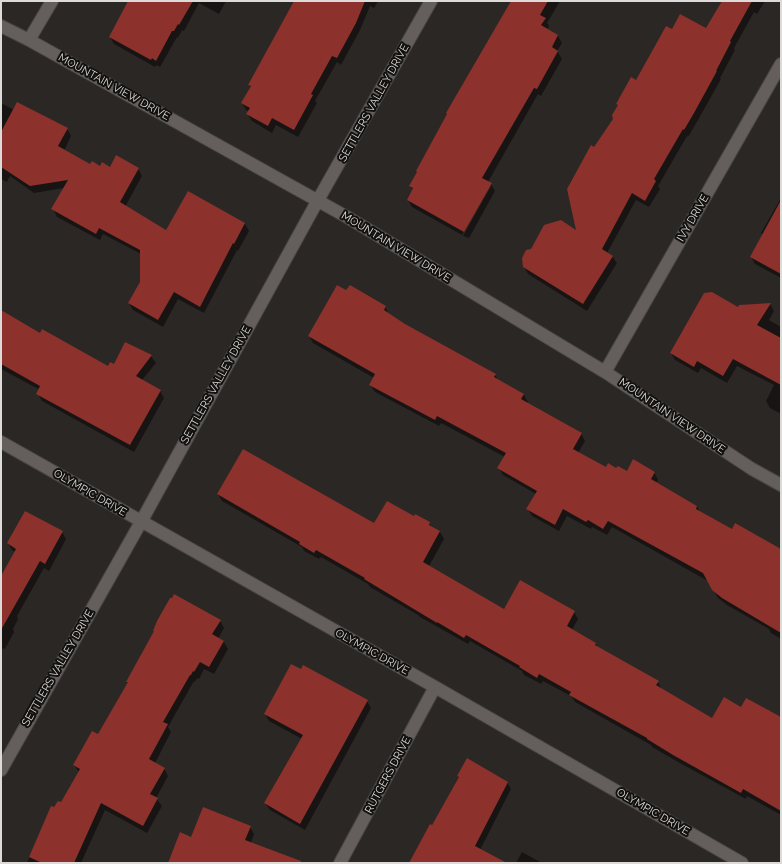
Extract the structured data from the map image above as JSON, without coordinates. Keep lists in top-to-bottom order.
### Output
{
  "streets": {
    "street": [
      "MOUNTAIN VIEW DRIVE",
      "SETTLERS VALLEY DRIVE",
      "IVY DRIVE",
      "OLYMPIC DRIVE",
      "RUTGERS DRIVE"
    ]
  },
  "crossings": [
    ["MOUNTAIN VIEW DRIVE", "SETTLERS VALLEY DRIVE"],
    ["MOUNTAIN VIEW DRIVE", "IVY DRIVE"],
    ["SETTLERS VALLEY DRIVE", "OLYMPIC DRIVE"],
    ["OLYMPIC DRIVE", "RUTGERS DRIVE"]
  ]
}
